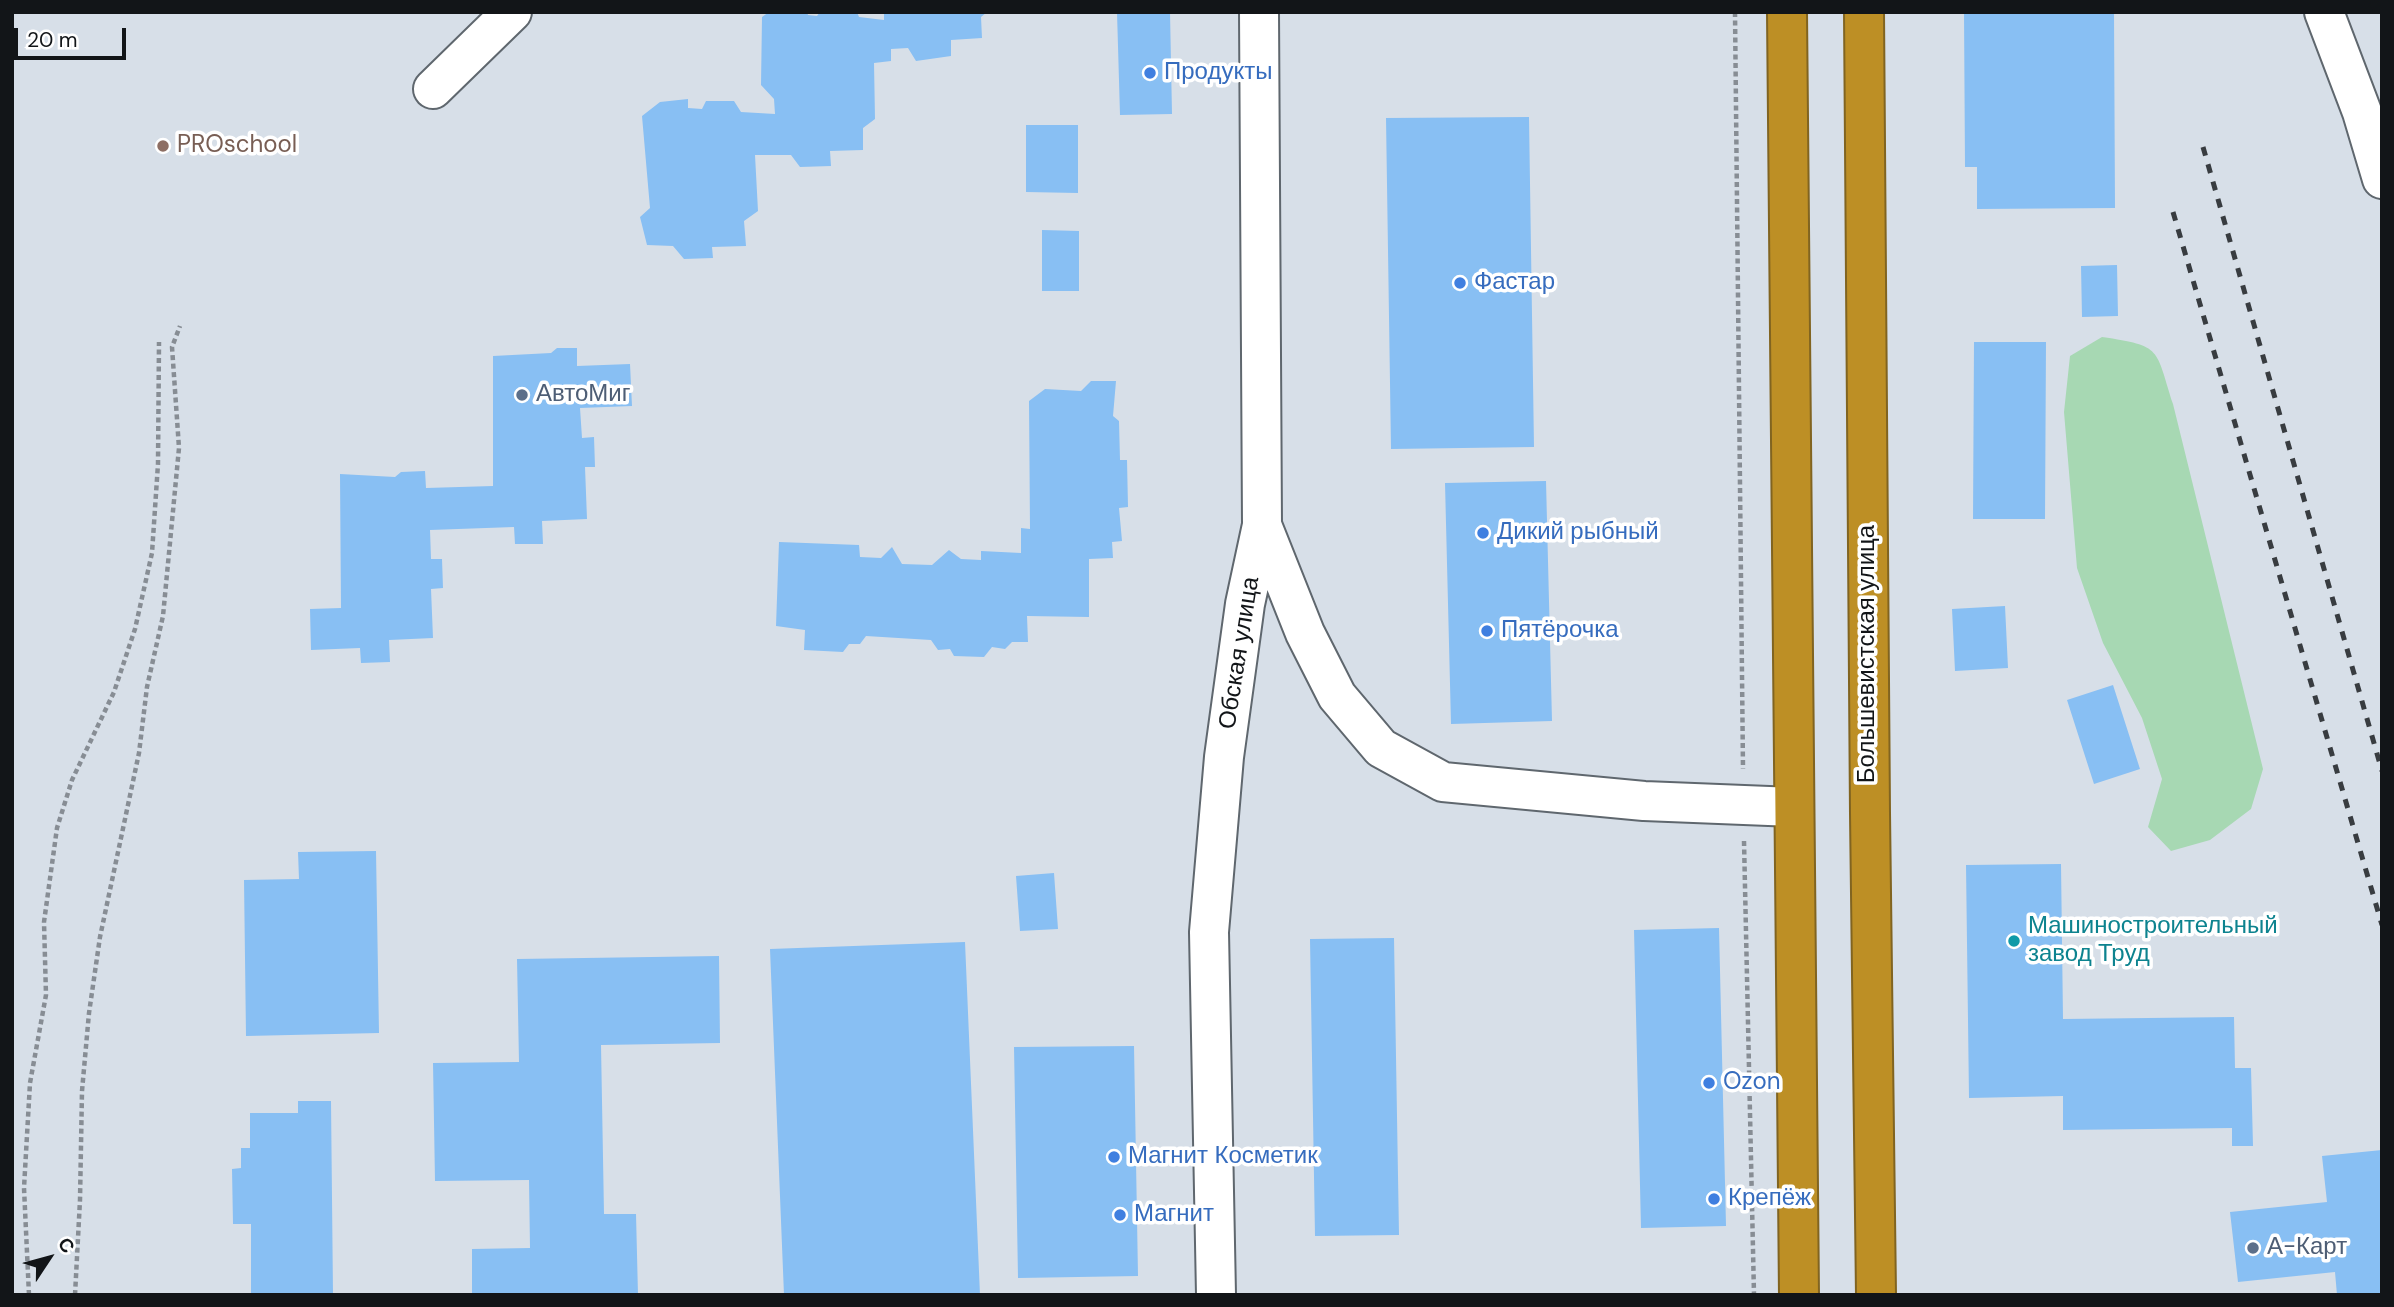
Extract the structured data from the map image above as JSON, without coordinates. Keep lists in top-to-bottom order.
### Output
{
  "streets": {
    "highway": ["Большевистская улица"],
    "street": ["Обская улица"]
  },
  "places": [
    "Продукты",
    "PROschool",
    "Фастар",
    "АвтоМиг",
    "Дикий рыбный",
    "Пятёрочка",
    "Машиностроительный завод Труд",
    "Ozon",
    "Магнит Косметик",
    "Крепёж",
    "Магнит",
    "А-Карт"
  ],
  "scale_bar": "20 m",
  "north": "top right"
}
